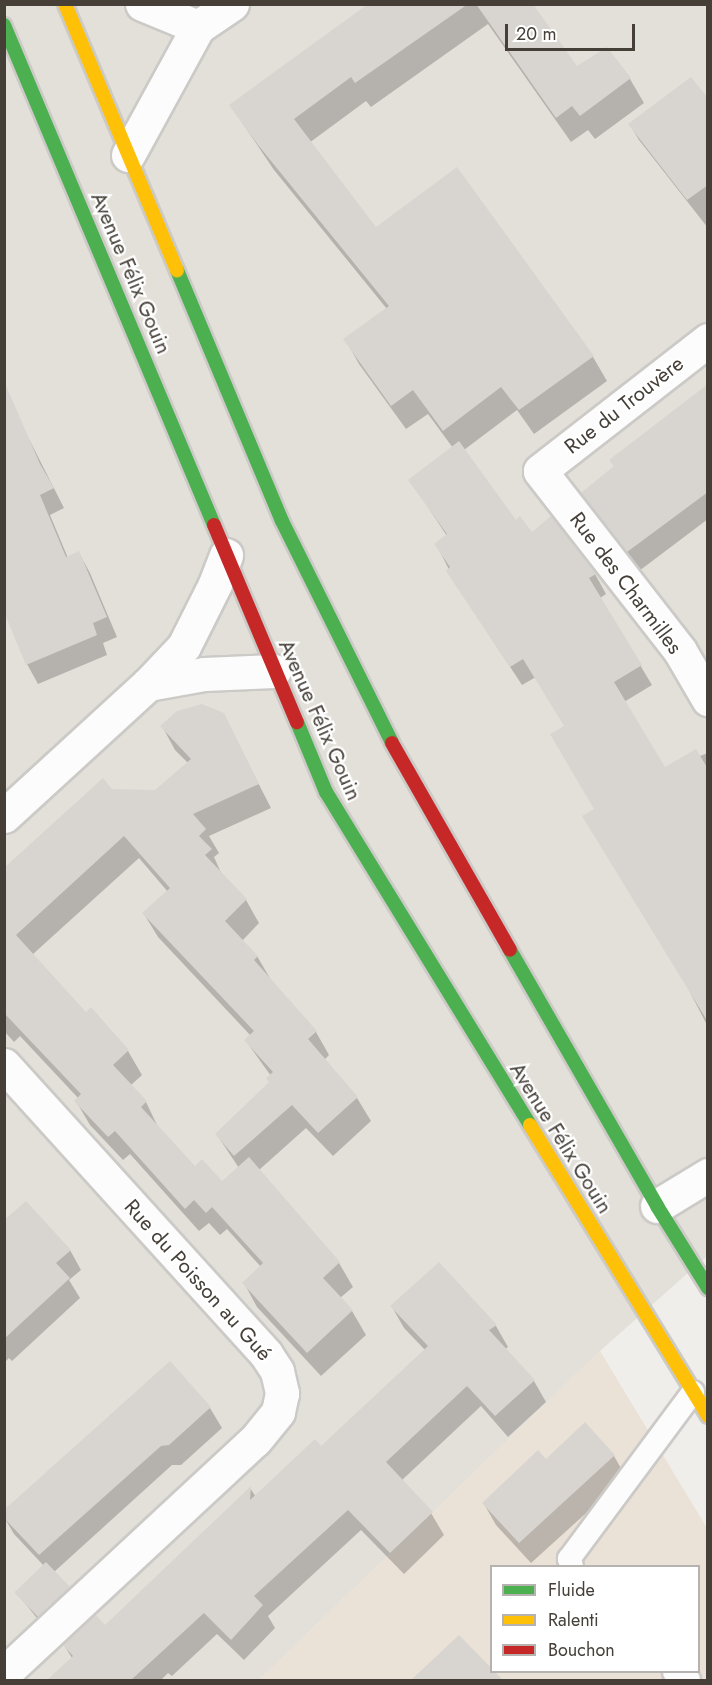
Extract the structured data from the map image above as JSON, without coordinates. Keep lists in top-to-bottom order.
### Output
{
  "streets": {
    "main road": ["Avenue Félix Gouin"],
    "street": ["Rue du Trouvère", "Rue des Charmilles", "Rue du Poisson au Gué"]
  },
  "crossings": [
    ["Rue du Trouvère", "Rue des Charmilles"]
  ],
  "legend": ["Fluide", "Ralenti", "Bouchon"],
  "scale_bar": "20 m"
}
